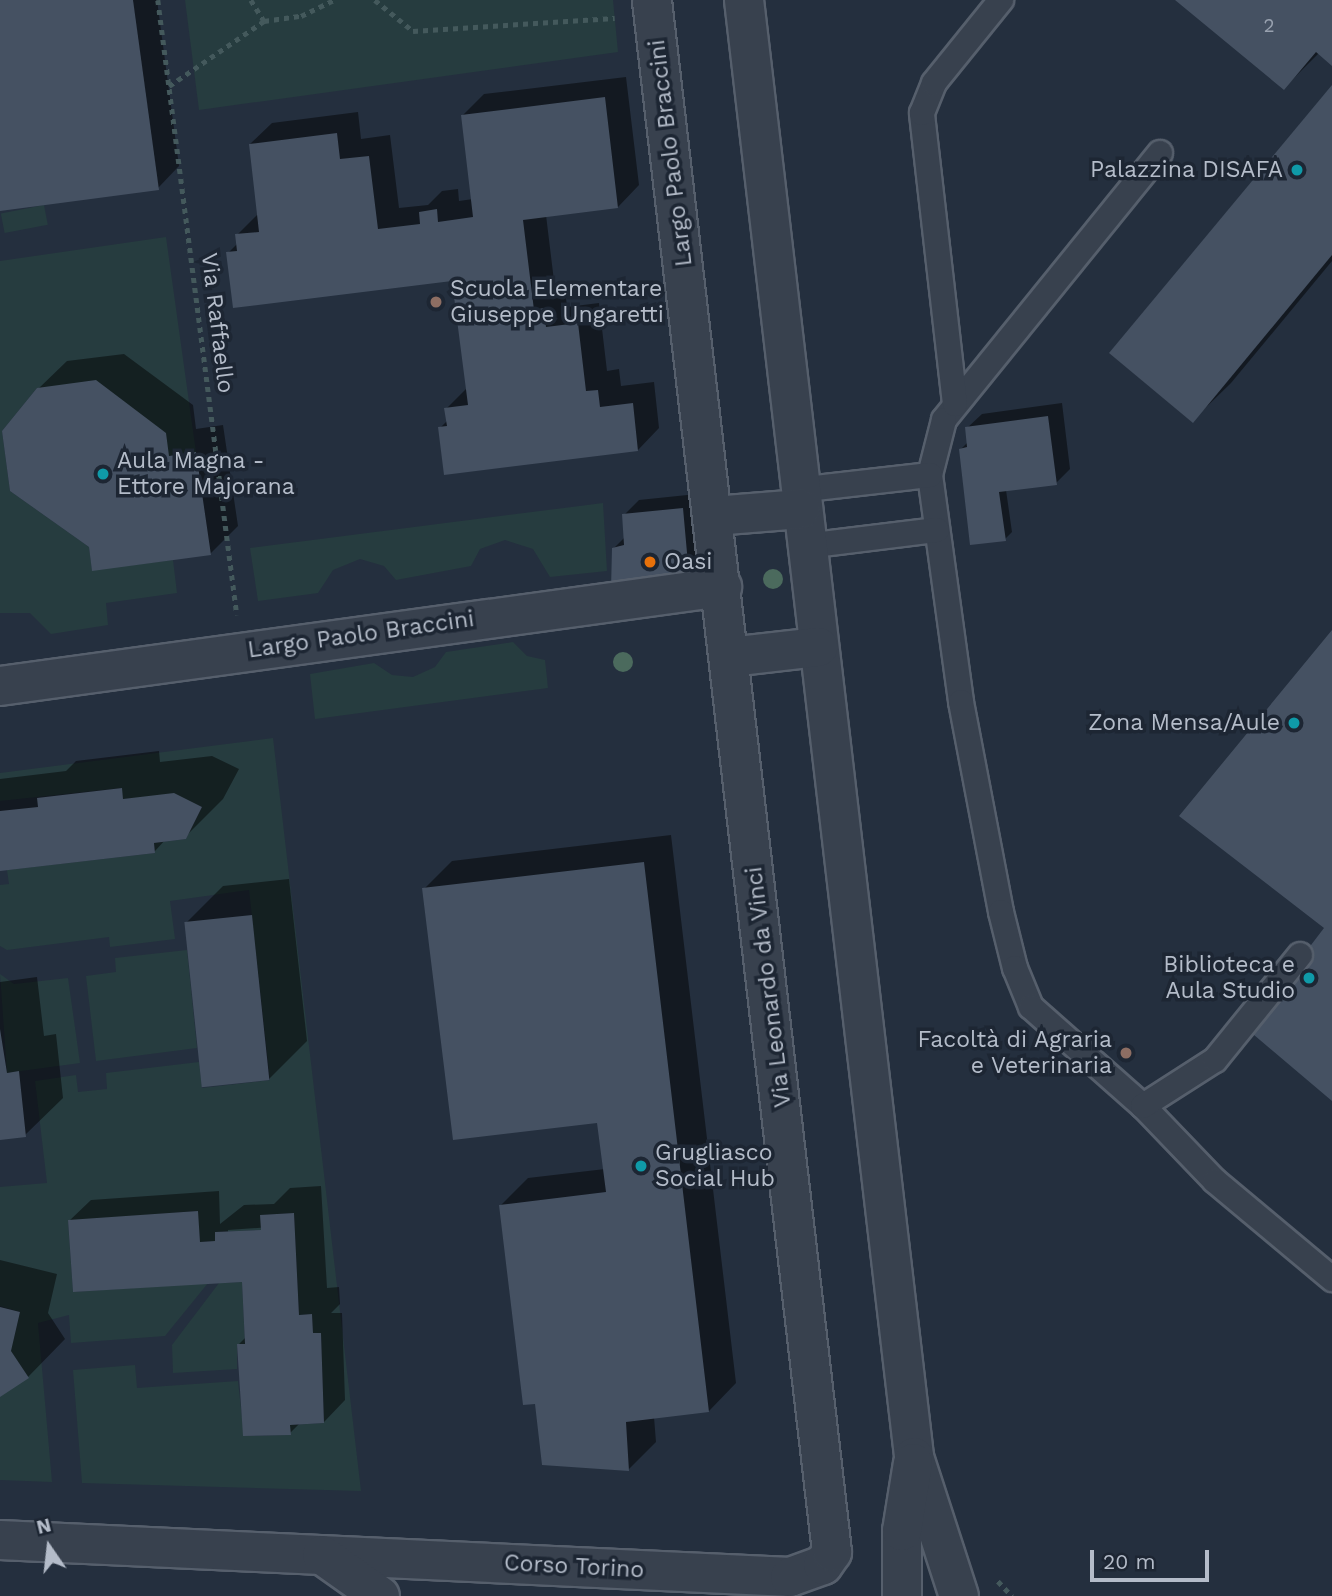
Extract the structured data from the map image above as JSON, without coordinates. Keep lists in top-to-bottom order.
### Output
{
  "streets": {
    "street": ["Largo Paolo Braccini", "Via Leonardo da Vinci", "Corso Torino"],
    "path": ["Via Raffaello"]
  },
  "crossings": [
    ["Largo Paolo Braccini", "Via Raffaello"],
    ["Largo Paolo Braccini", "Via Leonardo da Vinci"],
    ["Via Leonardo da Vinci", "Corso Torino"]
  ],
  "places": [
    "Palazzina DISAFA",
    "Scuola Elementare Giuseppe Ungaretti",
    "Aula Magna - Ettore Majorana",
    "Oasi",
    "Zona Mensa/Aule",
    "Biblioteca e Aula Studio",
    "Facoltà di Agraria e Veterinaria",
    "Grugliasco Social Hub"
  ],
  "house_numbers": ["2"],
  "scale_bar": "20 m",
  "north": "top"
}
